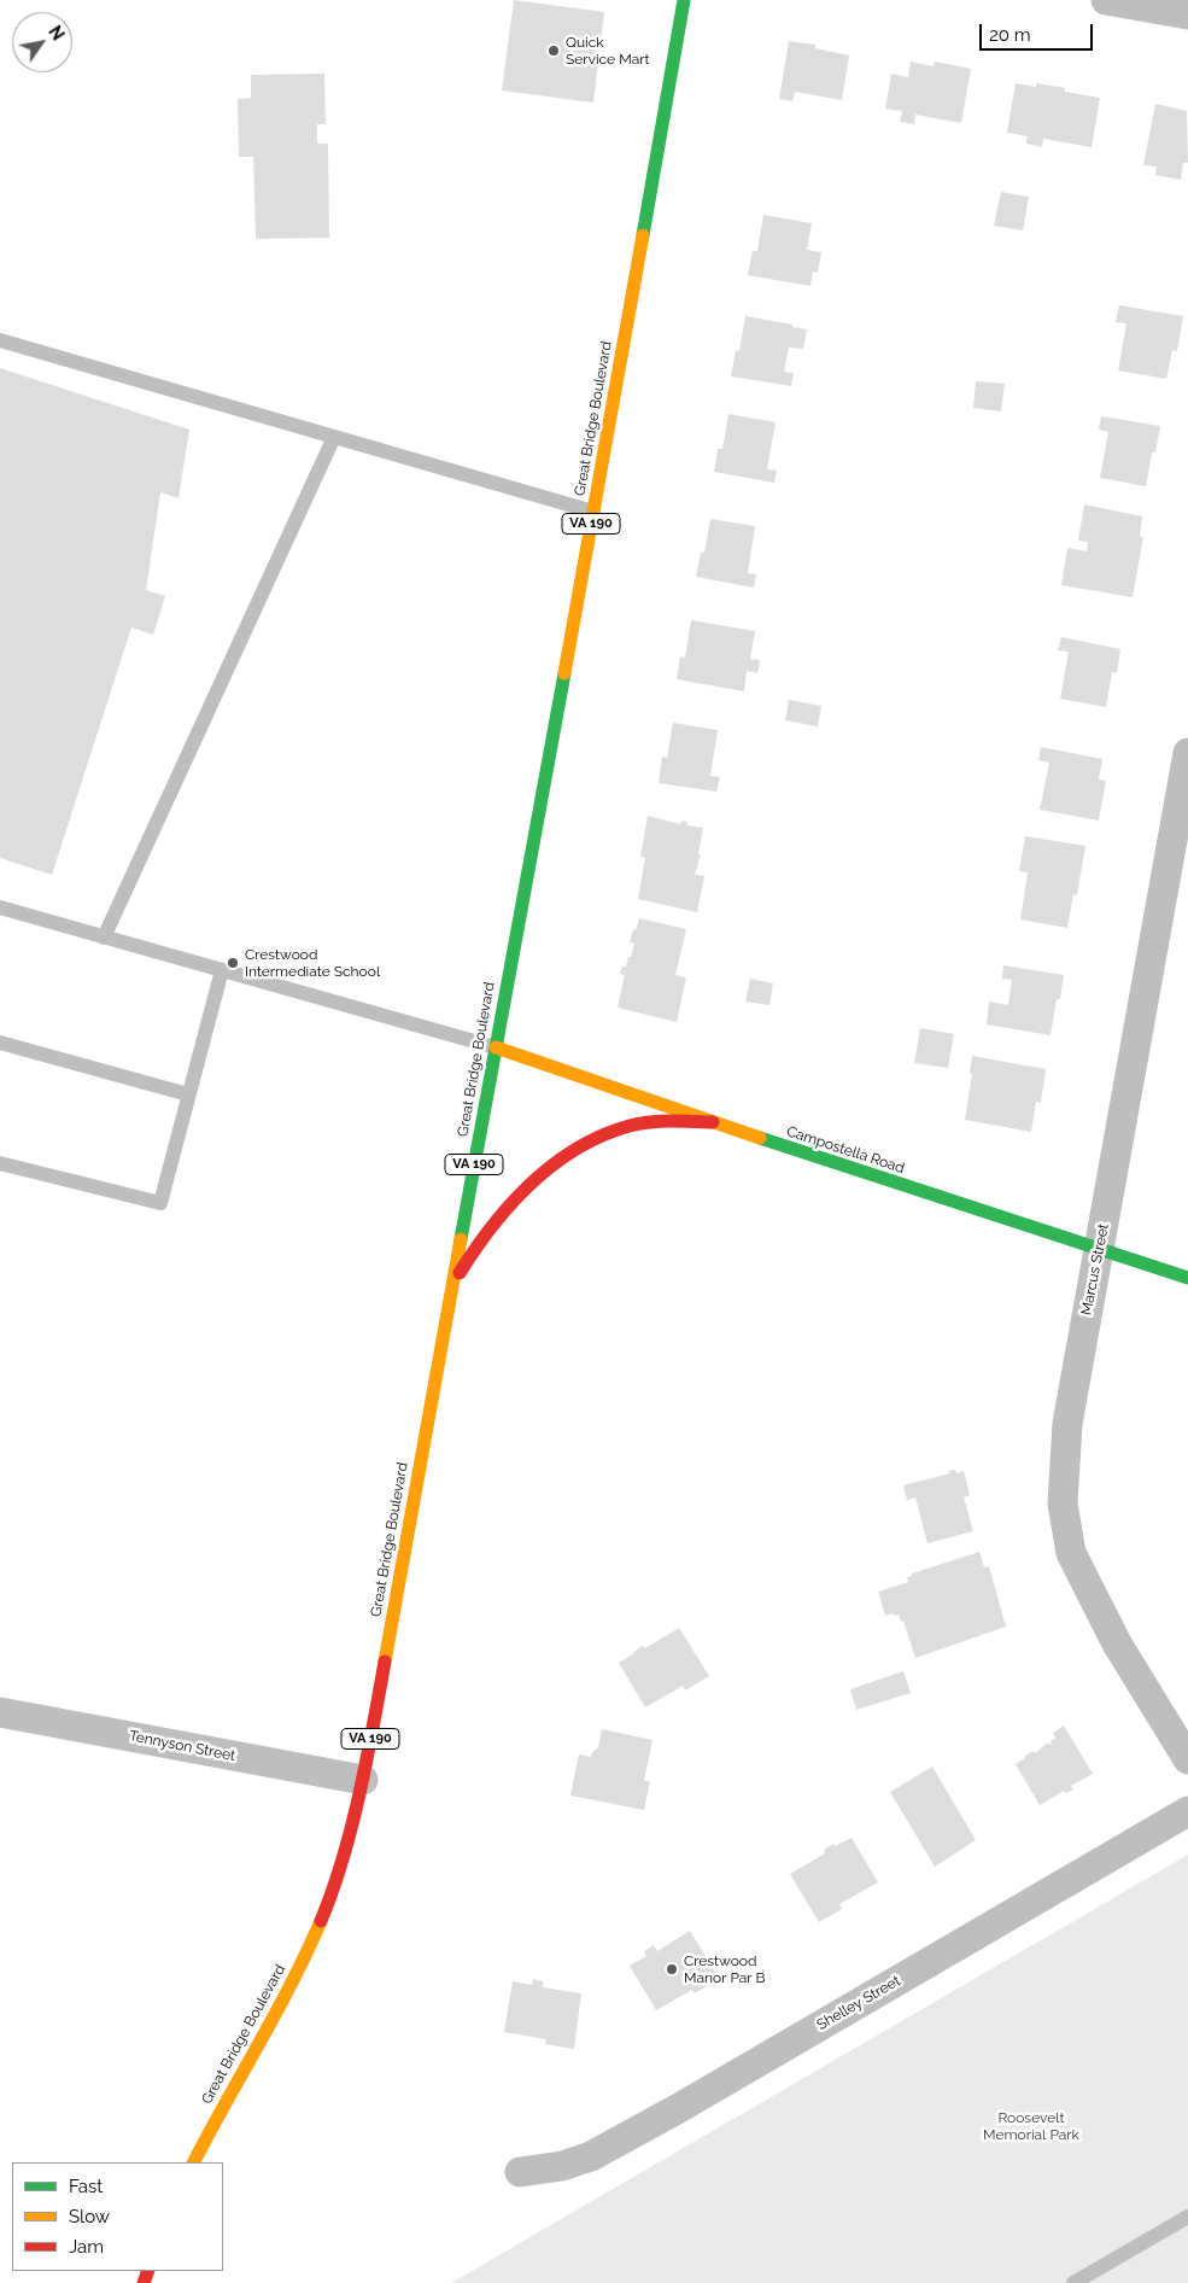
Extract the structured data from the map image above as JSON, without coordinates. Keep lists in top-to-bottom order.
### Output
{
  "streets": {
    "main road": ["Great Bridge Boulevard", "VA 190", "Campostella Road"],
    "street": ["Marcus Street", "Tennyson Street", "Shelley Street"]
  },
  "crossings": [
    ["Great Bridge Boulevard", "Campostella Road"],
    ["Great Bridge Boulevard", "Tennyson Street"],
    ["Campostella Road", "Marcus Street"]
  ],
  "parks": ["Roosevelt Memorial Park"],
  "places": ["Quick Service Mart", "Crestwood Intermediate School", "Crestwood Manor Par B"],
  "legend": ["Fast", "Slow", "Jam"],
  "scale_bar": "20 m",
  "north": "top right"
}
